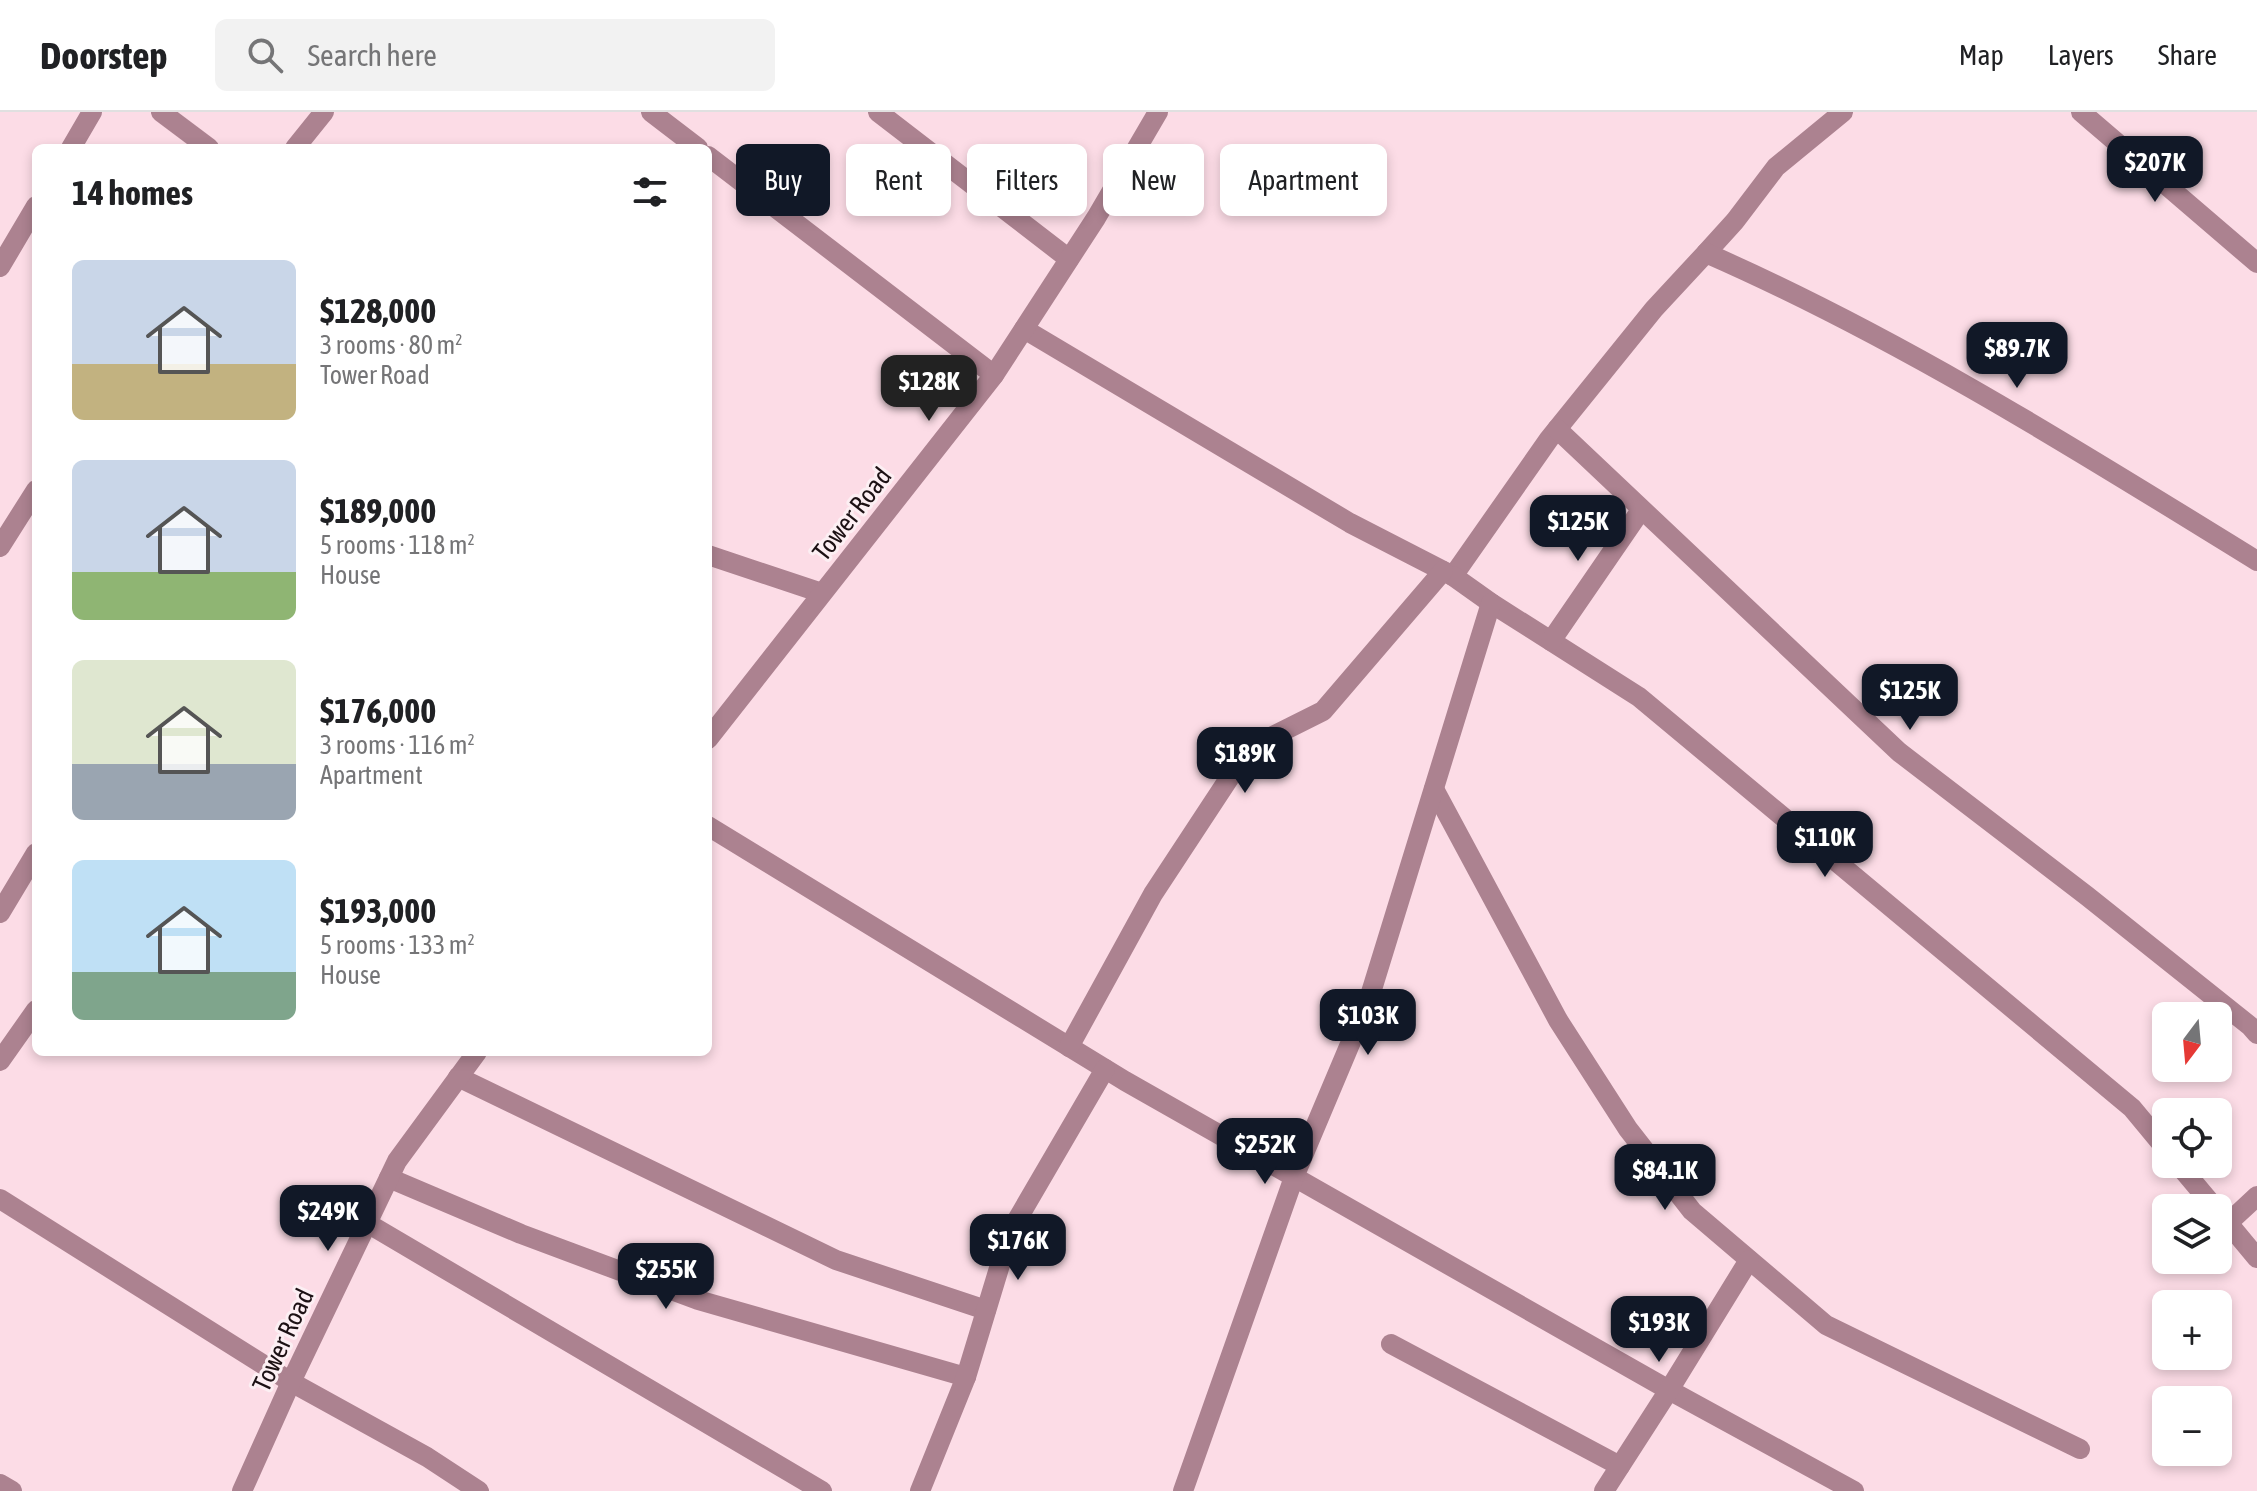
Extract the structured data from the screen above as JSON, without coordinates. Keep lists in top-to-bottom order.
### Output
{
  "streets": {
    "street": ["Tower Road"]
  },
  "north": "bottom",
  "page": {
    "header": "Doorstep",
    "search": "Search here",
    "nav": ["Map", "Layers", "Share"],
    "price": [
      "$207K",
      "$89.7K",
      "$128K",
      "$125K",
      "$125K",
      "$189K",
      "$110K",
      "$103K",
      "$252K",
      "$84.1K",
      "$249K",
      "$176K",
      "$255K",
      "$193K"
    ],
    "chip": [
      "Buy",
      "Rent",
      "Filters",
      "New",
      "Apartment"
    ],
    "heading": "14 homes",
    "list": [
      {
        "name": "$128,000",
        "note": "3 rooms · 80 m² · Tower Road"
      },
      {
        "name": "$189,000",
        "note": "5 rooms · 118 m² · House"
      },
      {
        "name": "$176,000",
        "note": "3 rooms · 116 m² · Apartment"
      },
      {
        "name": "$193,000",
        "note": "5 rooms · 133 m² · House"
      }
    ],
    "map_buttons": ["+", "−"]
  }
}
